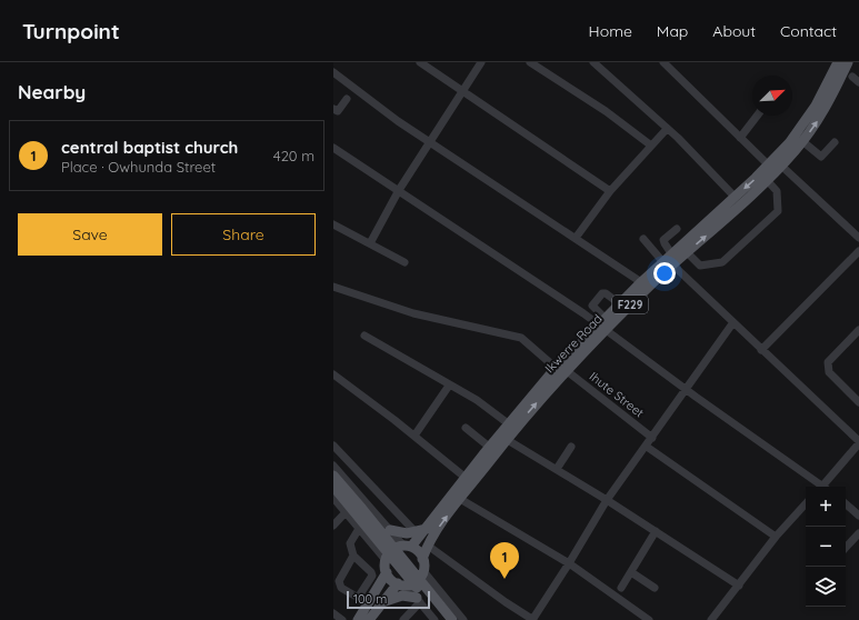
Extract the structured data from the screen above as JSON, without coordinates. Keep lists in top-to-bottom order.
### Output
{
  "streets": {
    "main road": ["F229", "Ikwerre Road"],
    "street": ["Ihute Street"]
  },
  "crossings": [
    ["F229", "Ikwerre Road"],
    ["Ikwerre Road", "Ihute Street"]
  ],
  "scale_bar": "100 m",
  "north": "top right",
  "page": {
    "header": "Turnpoint",
    "nav": [
      "Home",
      "Map",
      "About",
      "Contact"
    ],
    "heading": "Nearby",
    "list": [
      {
        "mark": "1",
        "name": "central baptist church",
        "note": "Place · Owhunda Street",
        "value": "420 m"
      }
    ],
    "buttons": ["Save", "Share"],
    "map_buttons": ["+", "−"],
    "pins": "1",
    "scale": "100 m"
  }
}
